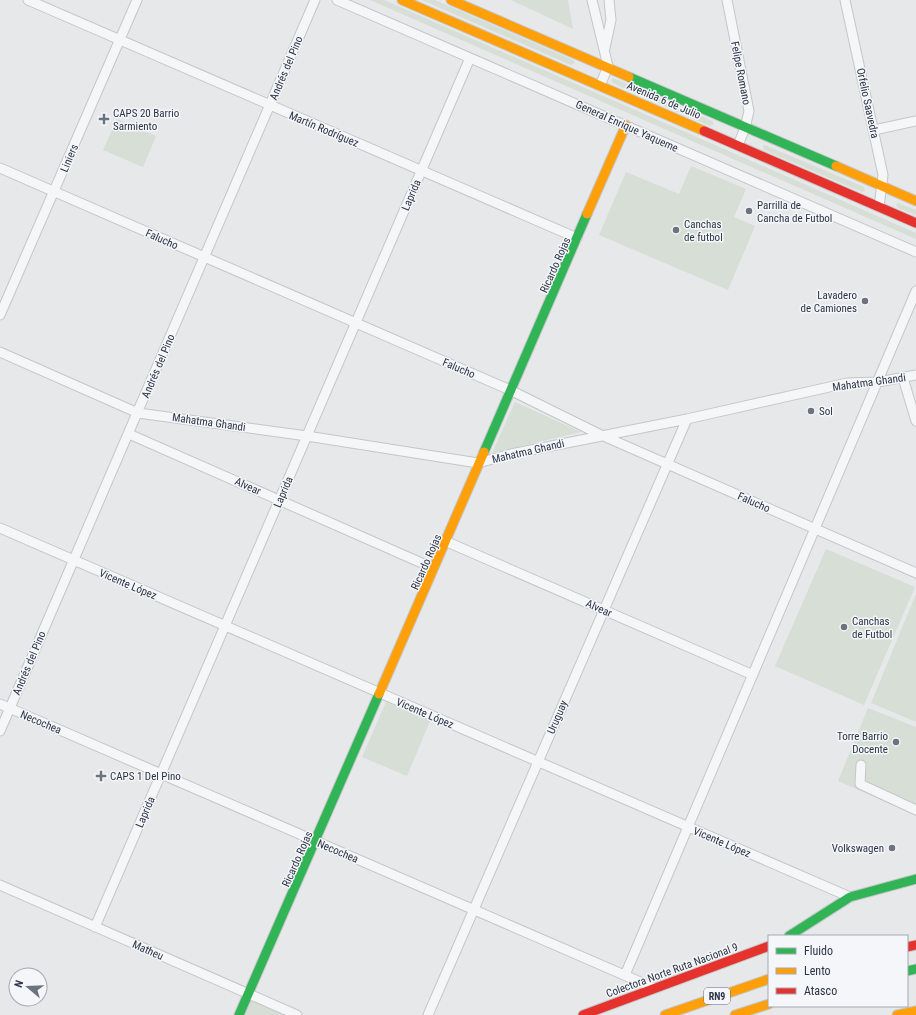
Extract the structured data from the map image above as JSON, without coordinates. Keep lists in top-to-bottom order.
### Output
{
  "streets": {
    "main road": [
      "Avenida 6 de Julio",
      "Ricardo Rojas",
      "Colectora Norte Ruta Nacional 9",
      "RN9"
    ],
    "street": [
      "Andrés del Pino",
      "Felipe Romano",
      "Orfelio Saavedra",
      "General Enrique Yaqueme",
      "Martín Rodríguez",
      "Liniers",
      "Laprida",
      "Falucho",
      "Mahatma Ghandi",
      "Alvear",
      "Vicente López",
      "Uruguay",
      "Necochea",
      "Matheu"
    ]
  },
  "crossings": [
    ["Andrés del Pino", "Martín Rodríguez"],
    ["Andrés del Pino", "Falucho"],
    ["Andrés del Pino", "Mahatma Ghandi"],
    ["Andrés del Pino", "Alvear"],
    ["Andrés del Pino", "Vicente López"],
    ["Andrés del Pino", "Necochea"],
    ["Felipe Romano", "Avenida 6 de Julio"],
    ["Avenida 6 de Julio", "Orfelio Saavedra"],
    ["General Enrique Yaqueme", "Laprida"],
    ["General Enrique Yaqueme", "Ricardo Rojas"],
    ["Martín Rodríguez", "Liniers"],
    ["Martín Rodríguez", "Laprida"],
    ["Martín Rodríguez", "Ricardo Rojas"],
    ["Liniers", "Falucho"],
    ["Laprida", "Falucho"],
    ["Laprida", "Mahatma Ghandi"],
    ["Laprida", "Alvear"],
    ["Laprida", "Vicente López"],
    ["Laprida", "Necochea"],
    ["Laprida", "Matheu"],
    ["Falucho", "Ricardo Rojas"],
    ["Falucho", "Mahatma Ghandi"],
    ["Falucho", "Uruguay"],
    ["Ricardo Rojas", "Mahatma Ghandi"],
    ["Ricardo Rojas", "Alvear"],
    ["Ricardo Rojas", "Vicente López"],
    ["Ricardo Rojas", "Necochea"],
    ["Ricardo Rojas", "Matheu"],
    ["Mahatma Ghandi", "Uruguay"],
    ["Alvear", "Uruguay"],
    ["Vicente López", "Uruguay"],
    ["Uruguay", "Necochea"],
    ["Necochea", "Colectora Norte Ruta Nacional 9"]
  ],
  "places": {
    "health": ["CAPS 20 Barrio Sarmiento", "CAPS 1 Del Pino"],
    "other": [
      "Parrilla de Cancha de Futbol",
      "Canchas de futbol",
      "Lavadero de Camiones",
      "Sol",
      "Canchas de Futbol",
      "Torre Barrio Docente",
      "Volkswagen"
    ]
  },
  "legend": ["Fluido", "Lento", "Atasco"],
  "north": "left"
}
